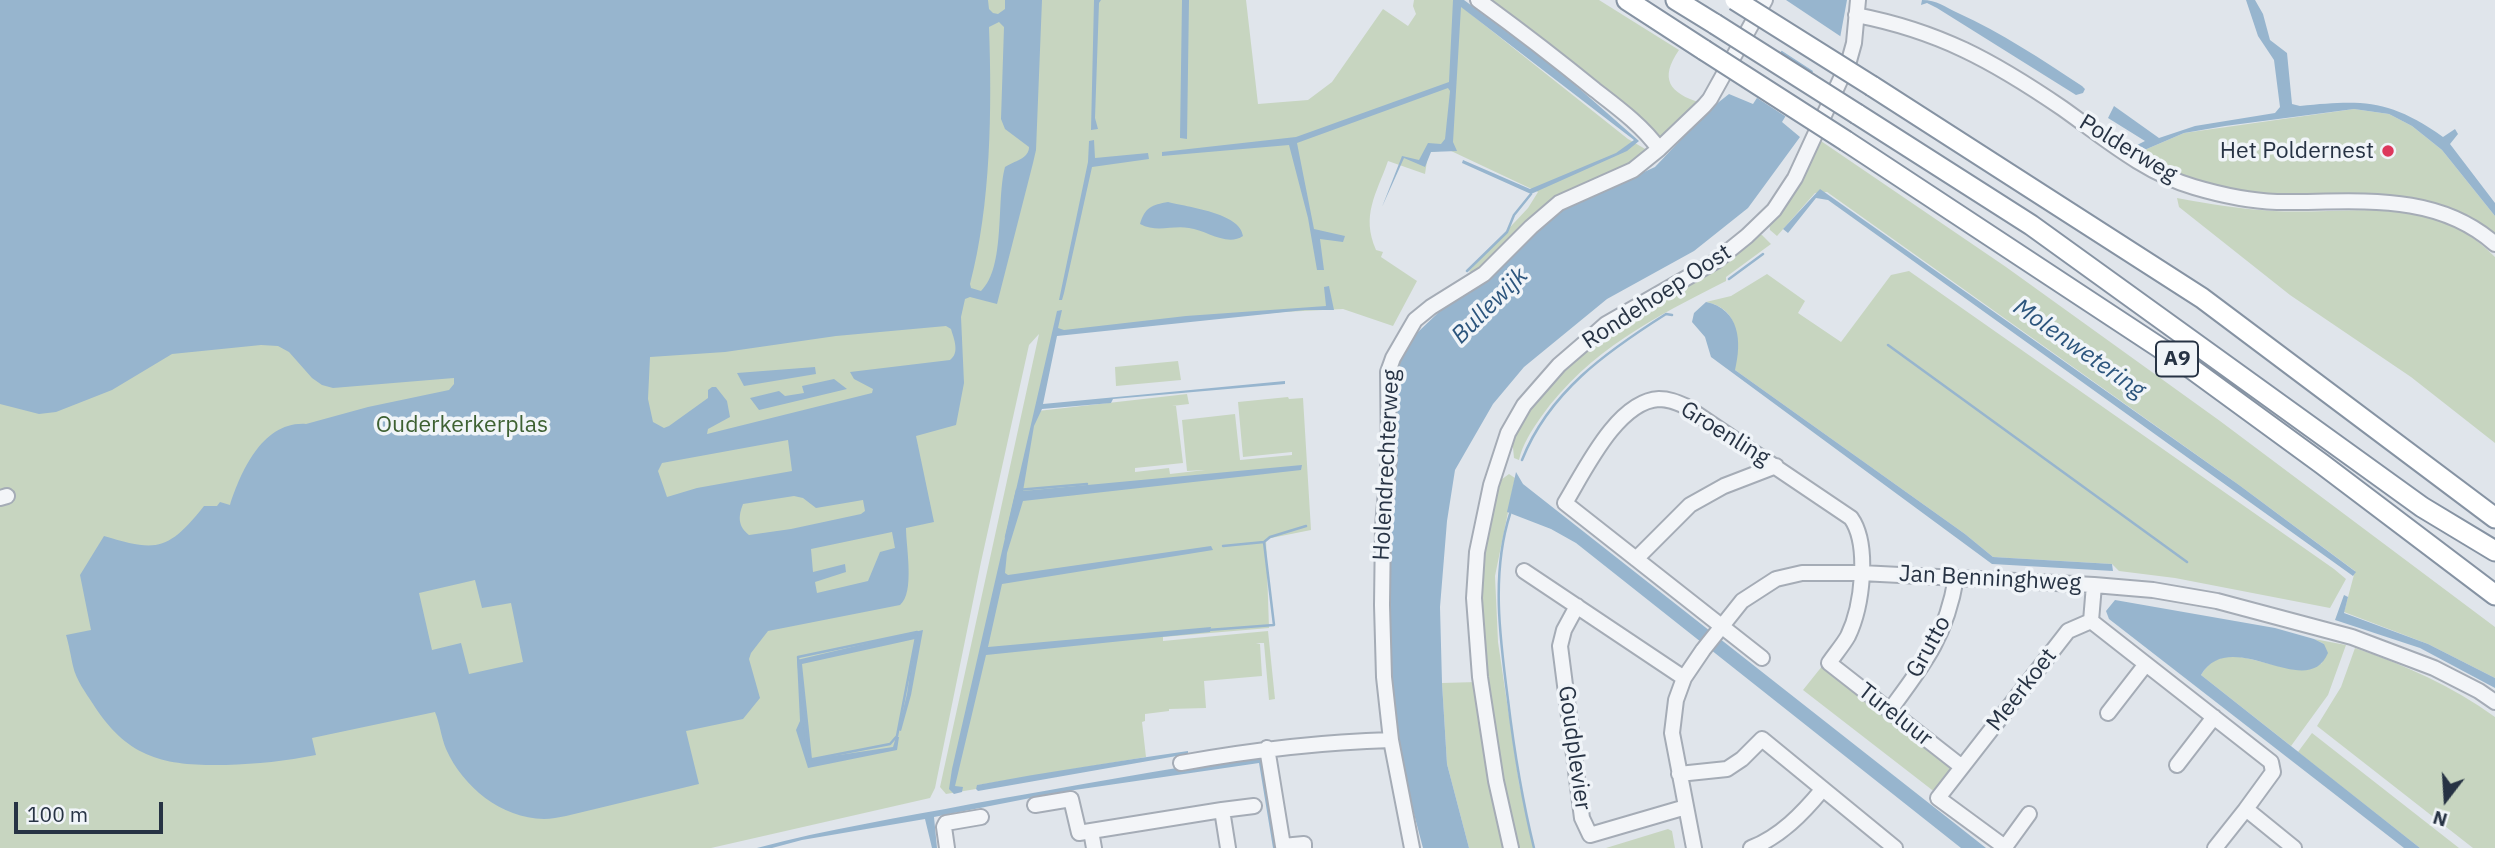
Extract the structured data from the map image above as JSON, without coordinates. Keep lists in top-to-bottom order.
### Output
{
  "streets": {
    "highway": ["A9"],
    "street": [
      "Polderweg",
      "Rondehoep Oost",
      "Groenling",
      "Holendrechterweg",
      "Jan Benninghweg",
      "Grutto",
      "Meerkoet",
      "Tureluur",
      "Goudplevier"
    ]
  },
  "crossings": [
    ["Polderweg", "Rondehoep Oost"],
    ["Groenling", "Jan Benninghweg"],
    ["Groenling", "Tureluur"],
    ["Jan Benninghweg", "Grutto"],
    ["Jan Benninghweg", "Goudplevier"],
    ["Grutto", "Tureluur"],
    ["Meerkoet", "Tureluur"]
  ],
  "water": ["Bullewijk", "Molenwetering"],
  "parks": ["Ouderkerkerplas"],
  "places": ["Het Poldernest"],
  "scale_bar": "100 m",
  "north": "bottom"
}
